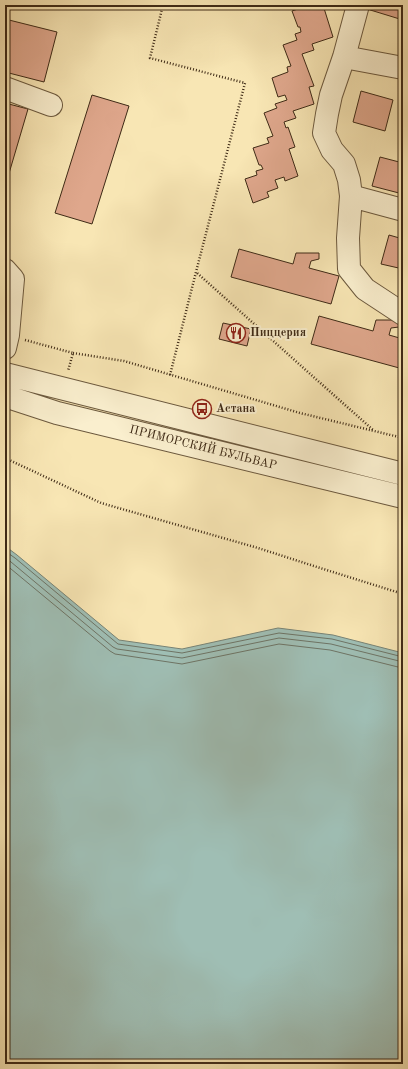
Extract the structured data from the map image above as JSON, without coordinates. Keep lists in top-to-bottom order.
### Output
{
  "streets": {
    "street": ["ПРИМОРСКИЙ БУЛЬВАР"]
  },
  "places": {
    "restaurant": ["Пиццерия"],
    "bus stop": ["Астана"]
  }
}
